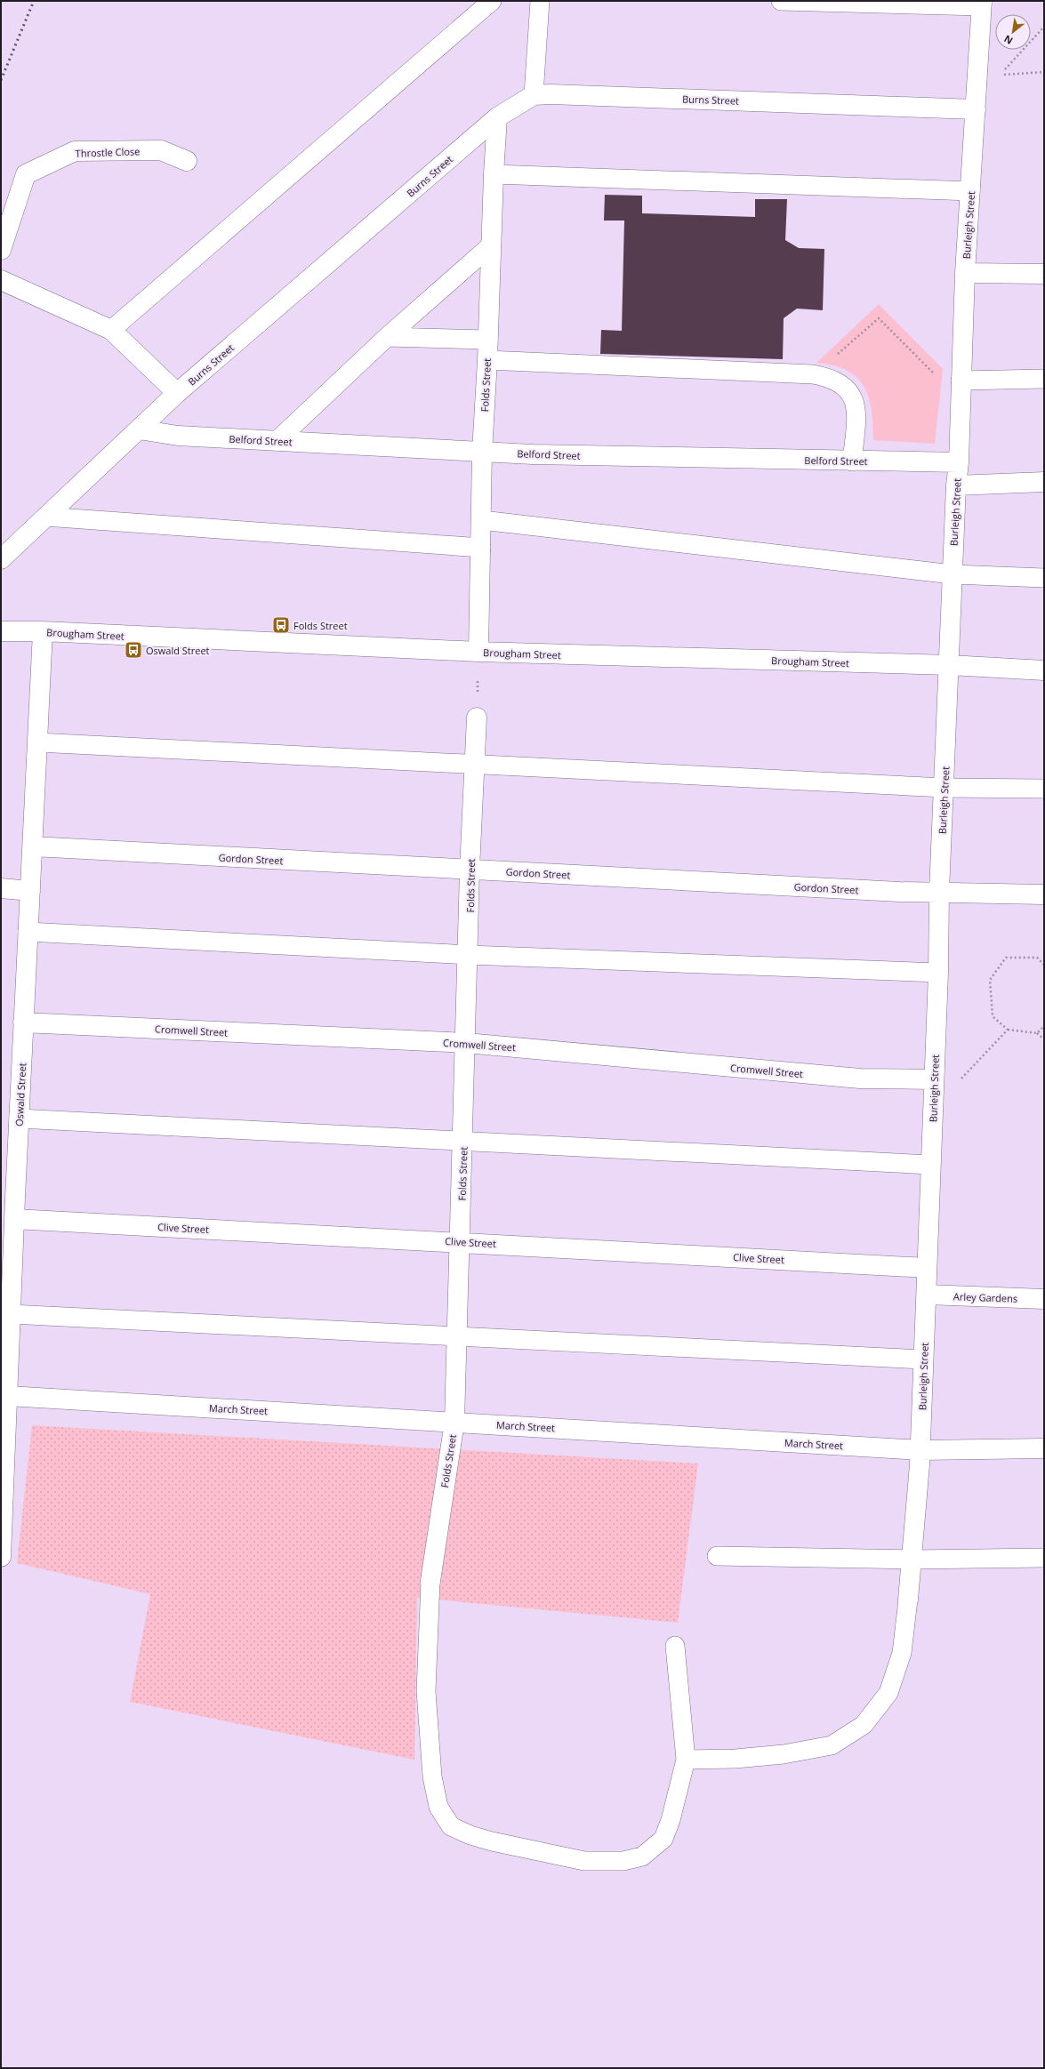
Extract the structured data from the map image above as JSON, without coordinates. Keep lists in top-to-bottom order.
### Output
{
  "streets": {
    "street": [
      "Burns Street",
      "Throstle Close",
      "Burleigh Street",
      "Folds Street",
      "Belford Street",
      "Brougham Street",
      "Gordon Street",
      "Cromwell Street",
      "Oswald Street",
      "Clive Street",
      "Arley Gardens",
      "March Street"
    ]
  },
  "crossings": [
    ["Burns Street", "Burleigh Street"],
    ["Burns Street", "Folds Street"],
    ["Burns Street", "Belford Street"],
    ["Burleigh Street", "Belford Street"],
    ["Burleigh Street", "Brougham Street"],
    ["Burleigh Street", "Gordon Street"],
    ["Burleigh Street", "Cromwell Street"],
    ["Burleigh Street", "Clive Street"],
    ["Burleigh Street", "Arley Gardens"],
    ["Burleigh Street", "March Street"],
    ["Folds Street", "Belford Street"],
    ["Folds Street", "Brougham Street"],
    ["Folds Street", "Gordon Street"],
    ["Folds Street", "Cromwell Street"],
    ["Folds Street", "Clive Street"],
    ["Folds Street", "March Street"],
    ["Brougham Street", "Oswald Street"],
    ["Gordon Street", "Oswald Street"],
    ["Cromwell Street", "Oswald Street"],
    ["Oswald Street", "Clive Street"],
    ["Oswald Street", "March Street"]
  ],
  "places": {
    "bus stop": ["Folds Street", "Oswald Street"]
  },
  "north": "bottom left"
}
